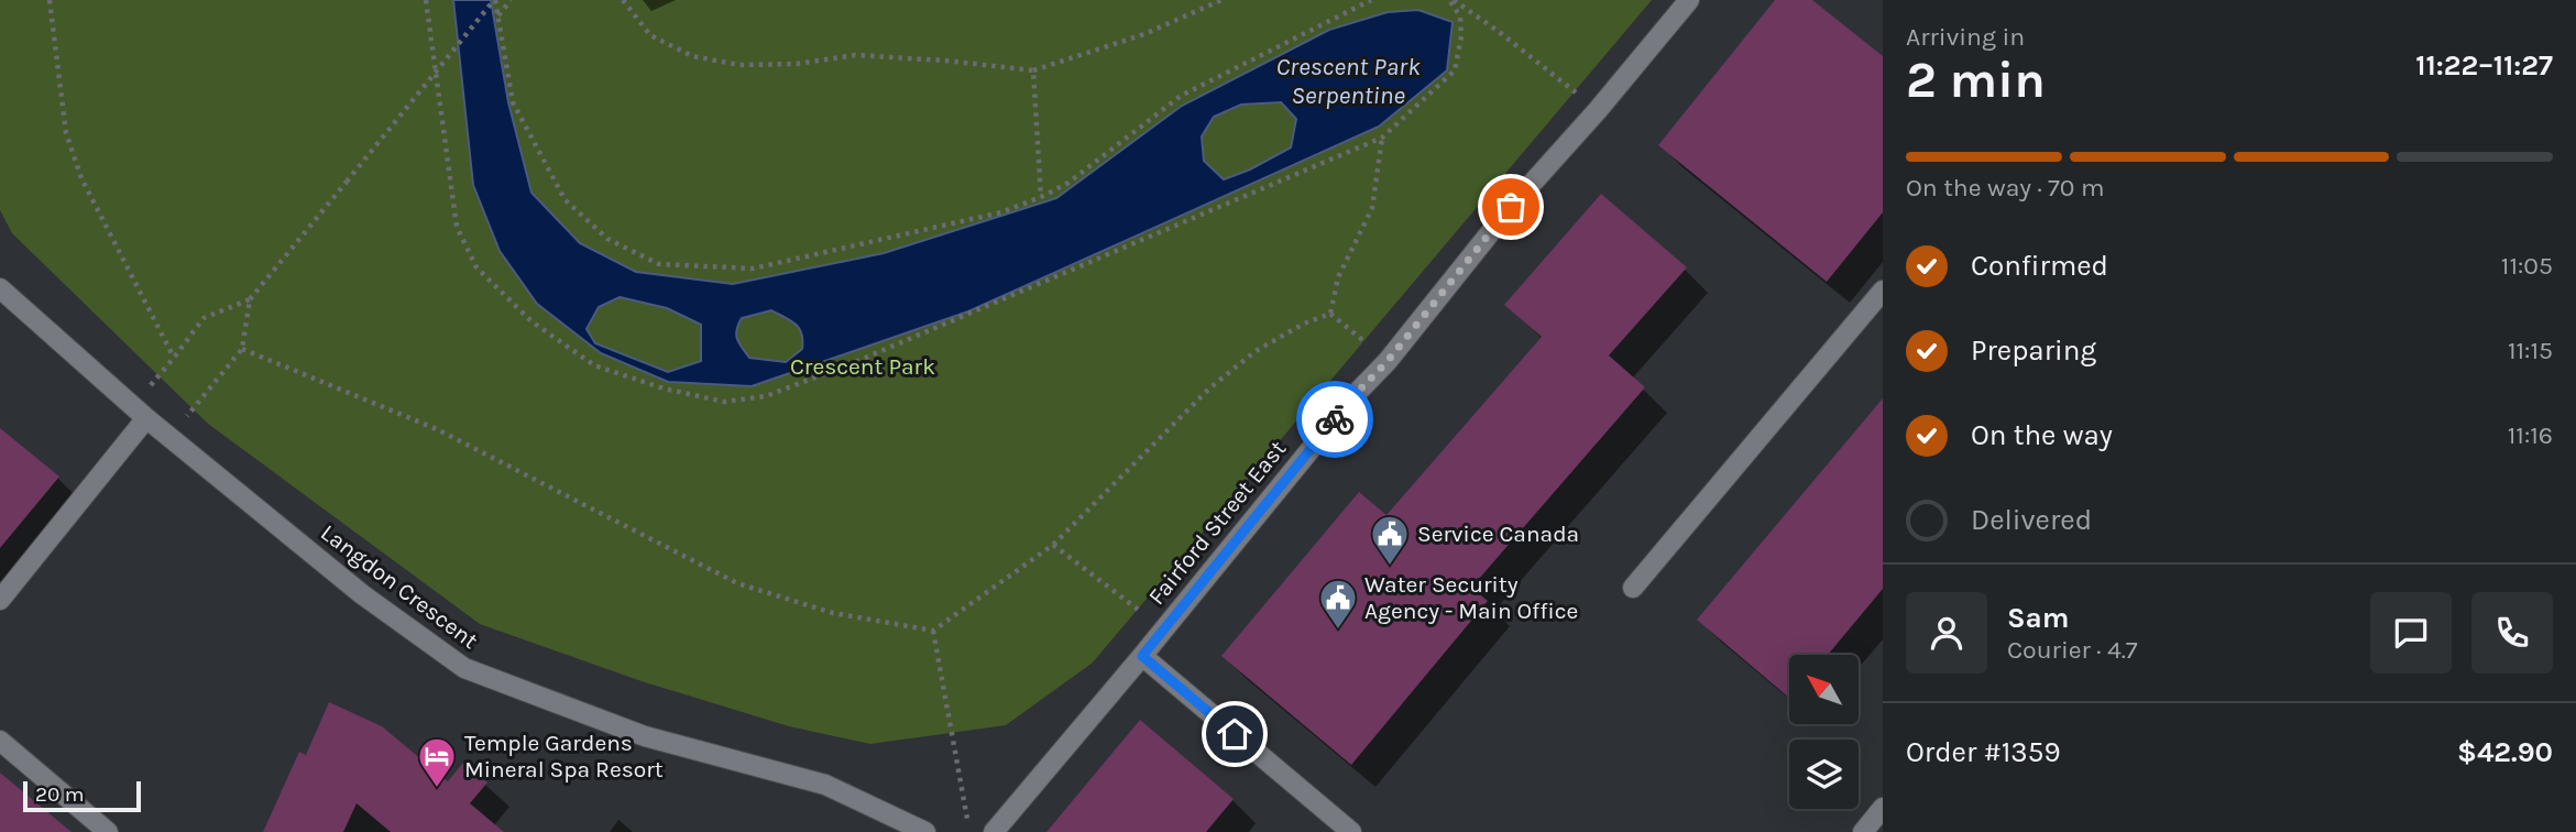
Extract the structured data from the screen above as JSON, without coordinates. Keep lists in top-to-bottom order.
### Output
{
  "streets": {
    "street": ["Fairford Street East", "Langdon Crescent"]
  },
  "water": ["Crescent Park Serpentine"],
  "parks": ["Crescent Park"],
  "places": {
    "public building": ["Service Canada", "Water Security Agency - Main Office"],
    "hotel": ["Temple Gardens Mineral Spa Resort"]
  },
  "scale_bar": "20 m",
  "north": "top left",
  "page": {
    "heading": ["2 min", "Arriving in", "11:22–11:27"],
    "panel": [
      "Sam",
      "Courier · 4.7",
      "Order #1359",
      "$42.90"
    ],
    "bar": "On the way · 70 m",
    "list": [
      ["Confirmed", "11:05"],
      ["Preparing", "11:15"],
      ["On the way", "11:16"],
      "Delivered"
    ],
    "scale": "20 m"
  }
}
